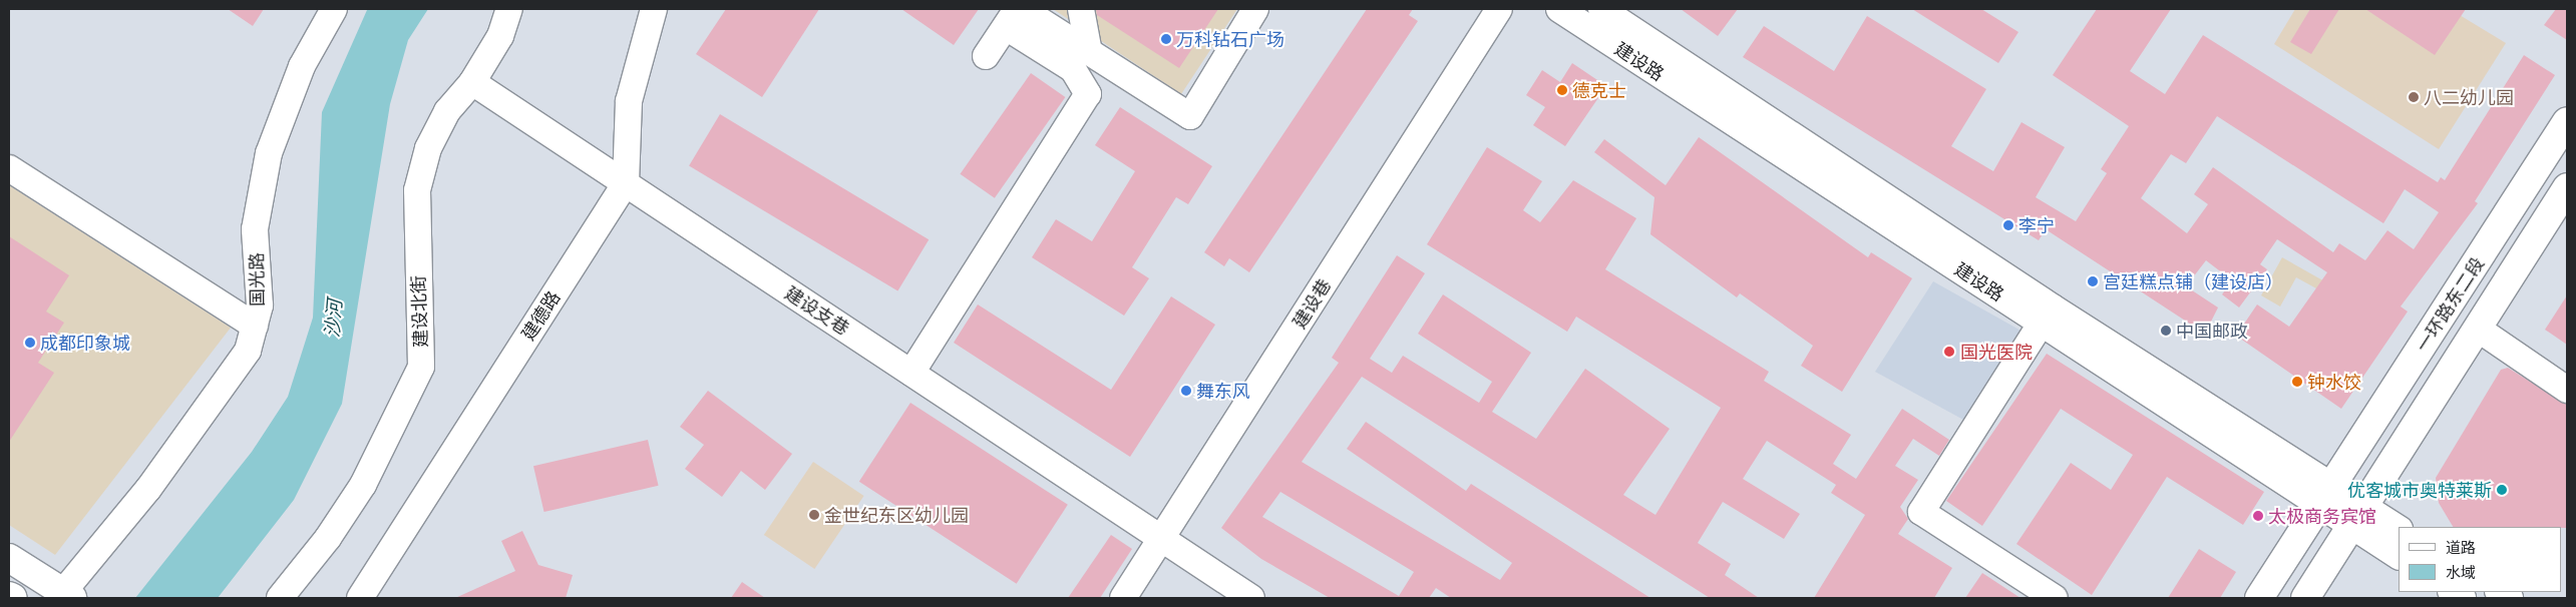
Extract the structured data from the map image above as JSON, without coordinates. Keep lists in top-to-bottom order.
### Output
{
  "streets": {
    "main road": ["一环路东二段"],
    "street": [
      "建设路",
      "国光路",
      "建设巷",
      "建设支巷",
      "建设北街",
      "建德路"
    ]
  },
  "crossings": [
    ["建设路", "一环路东二段"],
    ["建设巷", "建设支巷"],
    ["建设支巷", "建设北街"],
    ["建设支巷", "建德路"]
  ],
  "water": ["沙河"],
  "places": [
    "万科钻石广场",
    "德克士",
    "八二幼儿园",
    "李宁",
    "宫廷糕点铺（建设店）",
    "中国邮政",
    "成都印象城",
    "国光医院",
    "钟水饺",
    "舞东风",
    "优客城市奥特莱斯",
    "金世纪东区幼儿园",
    "太极商务宾馆"
  ],
  "legend": ["道路", "水域"]
}
